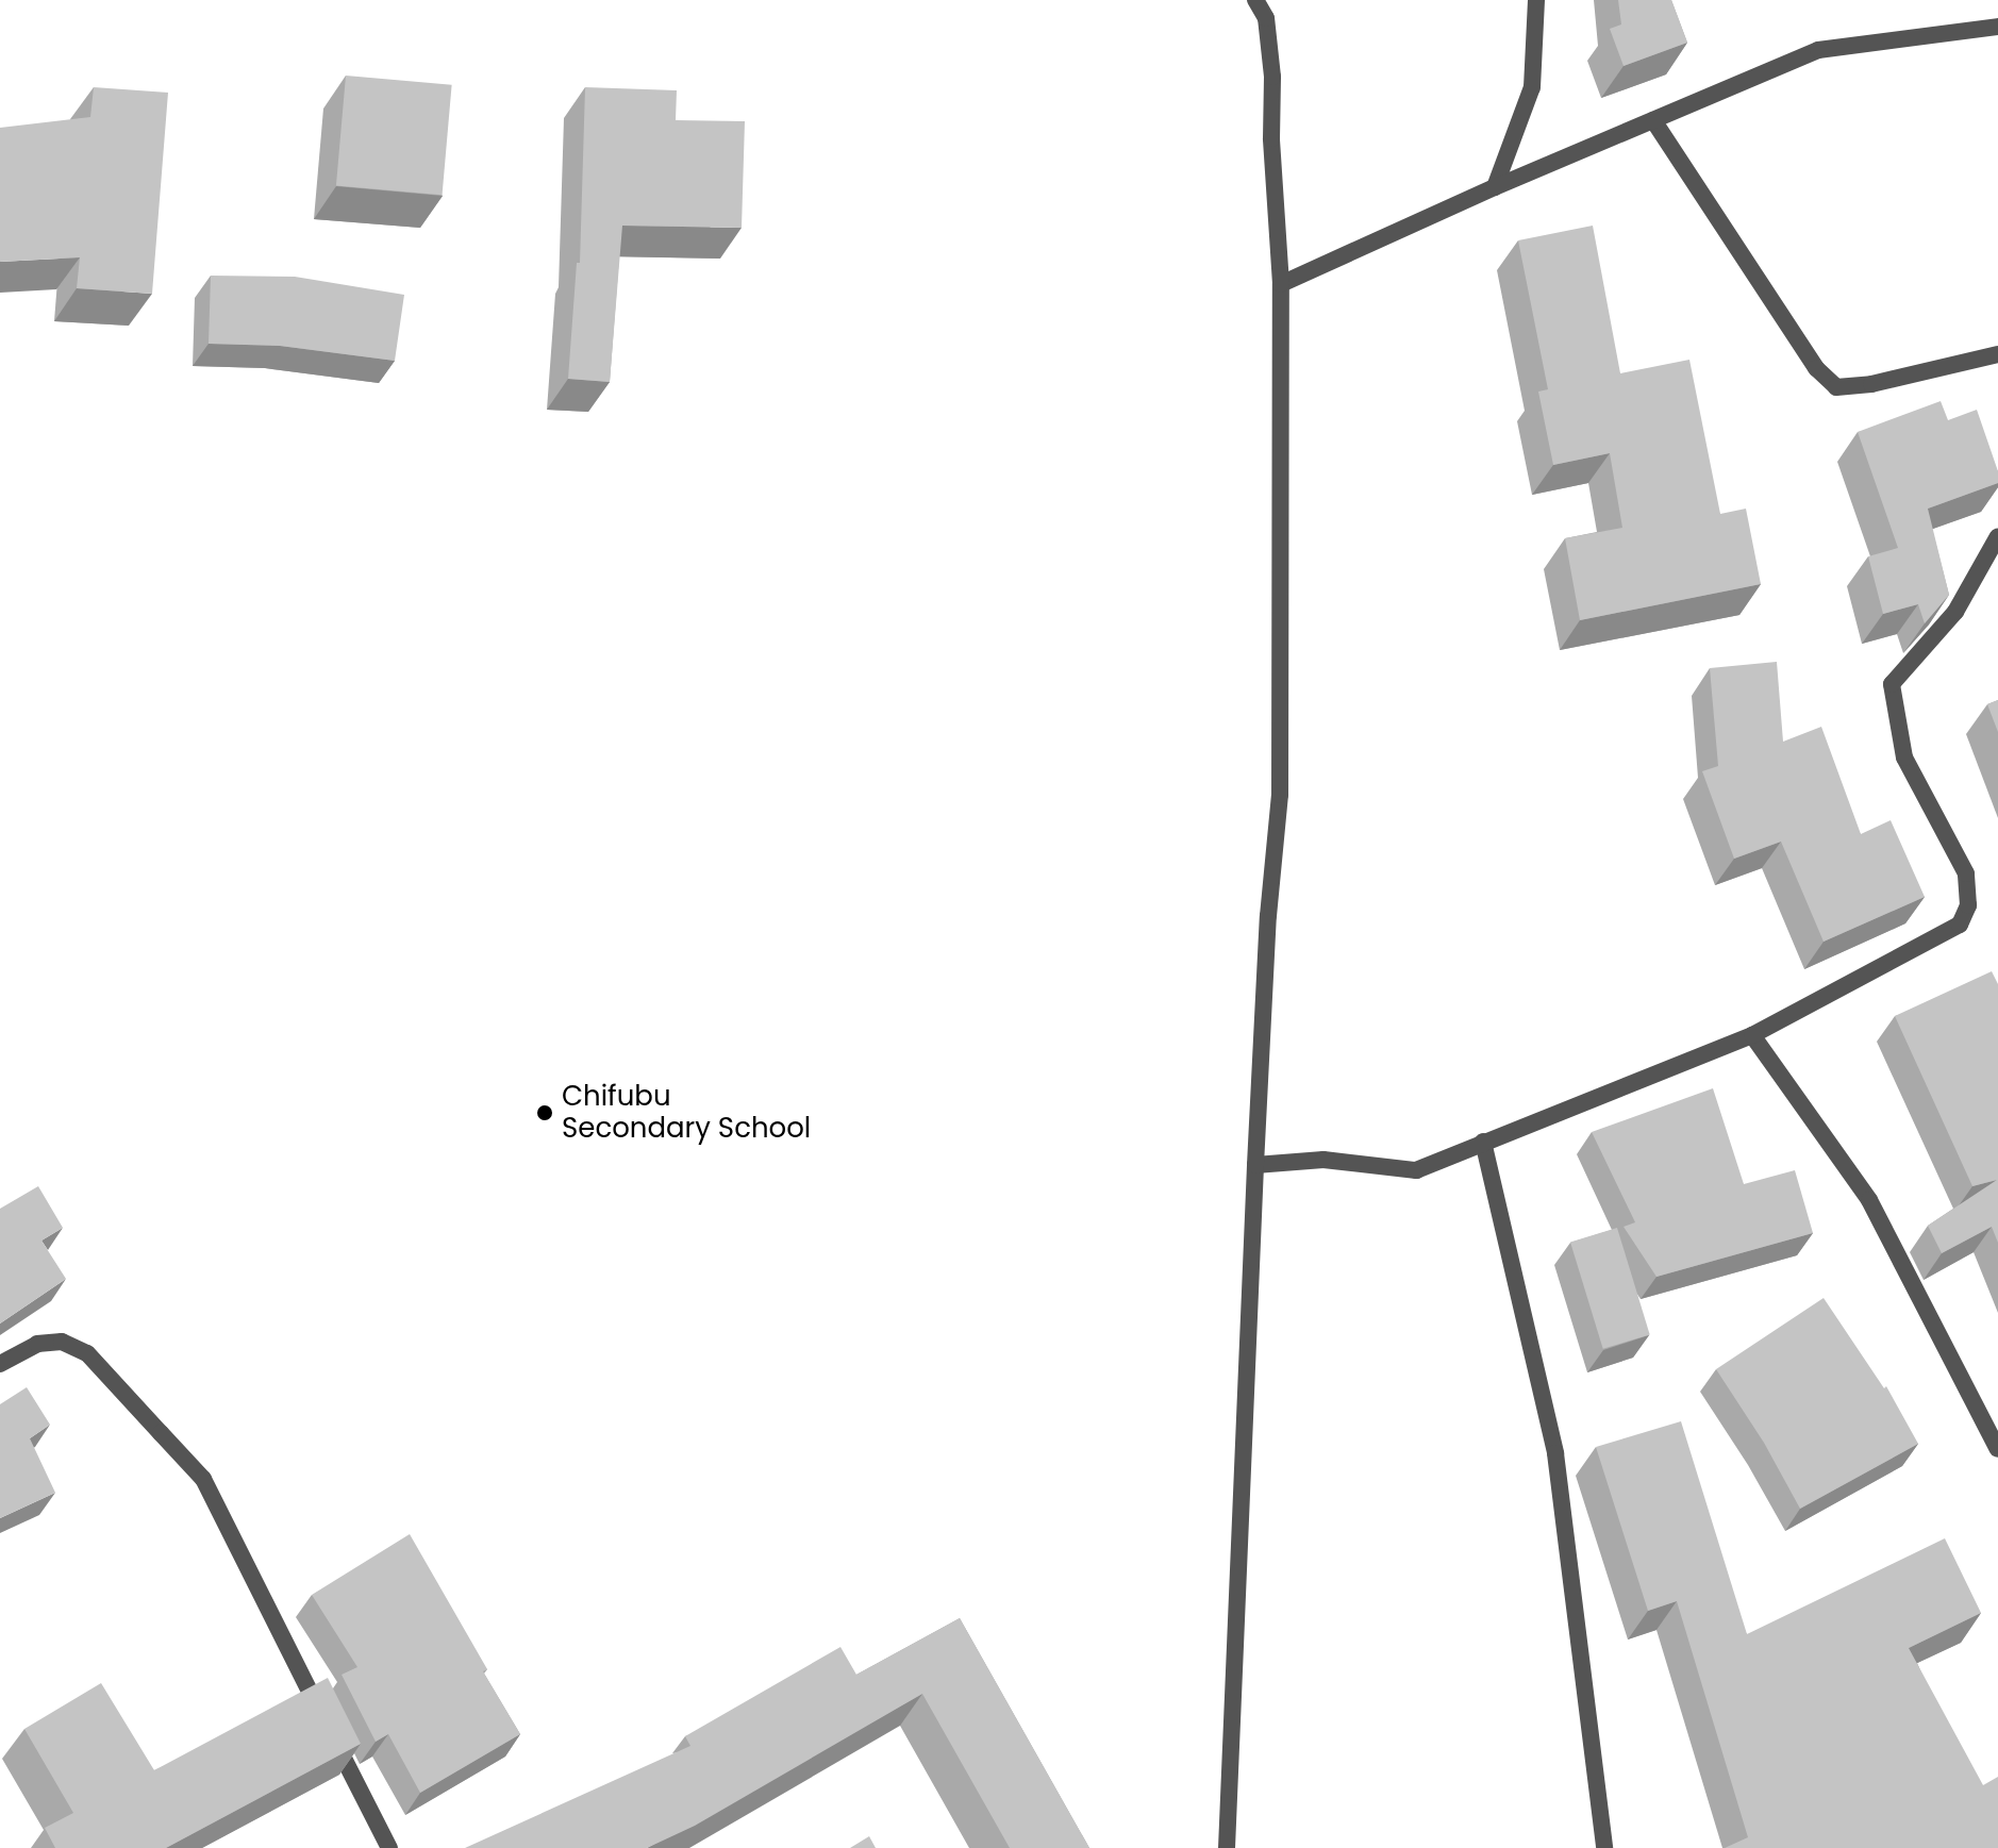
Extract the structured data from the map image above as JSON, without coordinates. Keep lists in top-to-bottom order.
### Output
{
  "places": ["Chifubu Secondary School"]
}
